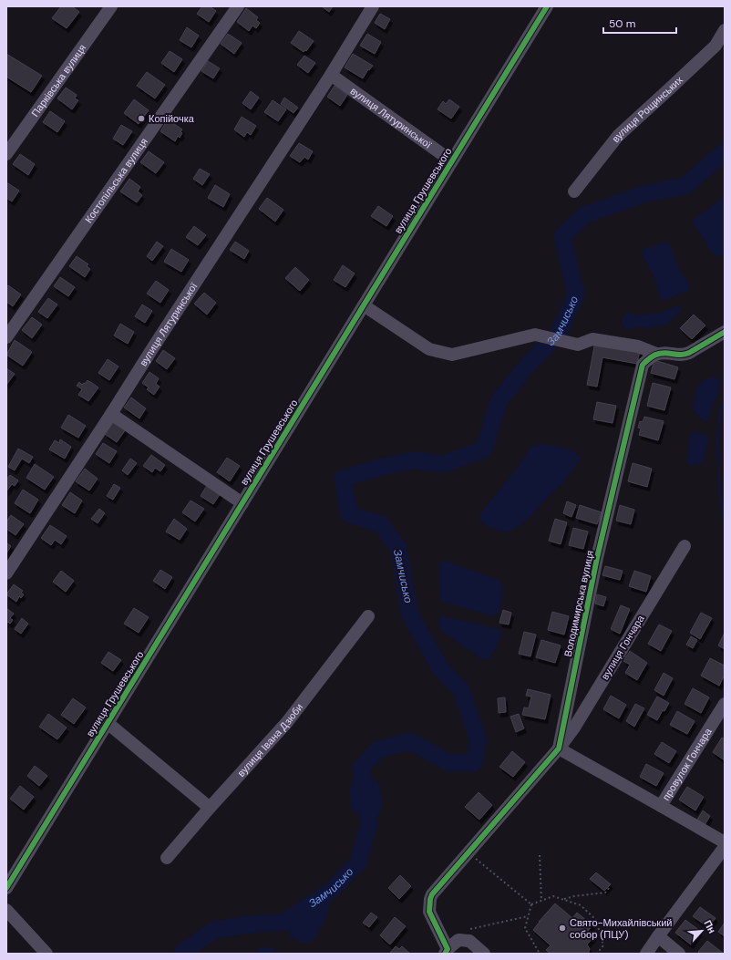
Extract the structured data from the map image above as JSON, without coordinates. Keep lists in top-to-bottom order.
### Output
{
  "streets": {
    "street": [
      "Парківська вулиця",
      "вулиця Рощинських",
      "вулиця Лятуринської",
      "Костопільська вулиця",
      "вулиця Грушевського",
      "Володимирська вулиця",
      "вулиця Гончара",
      "вулиця Івана Дзюби",
      "провулок Гончара"
    ]
  },
  "crossings": [
    ["вулиця Лятуринської", "вулиця Грушевського"],
    ["Володимирська вулиця", "вулиця Гончара"]
  ],
  "water": ["Замчисько"],
  "places": ["Копійочка", "Свято-Михайлівський собор (ПЦУ)"],
  "scale_bar": "50 m",
  "north": "top right"
}
